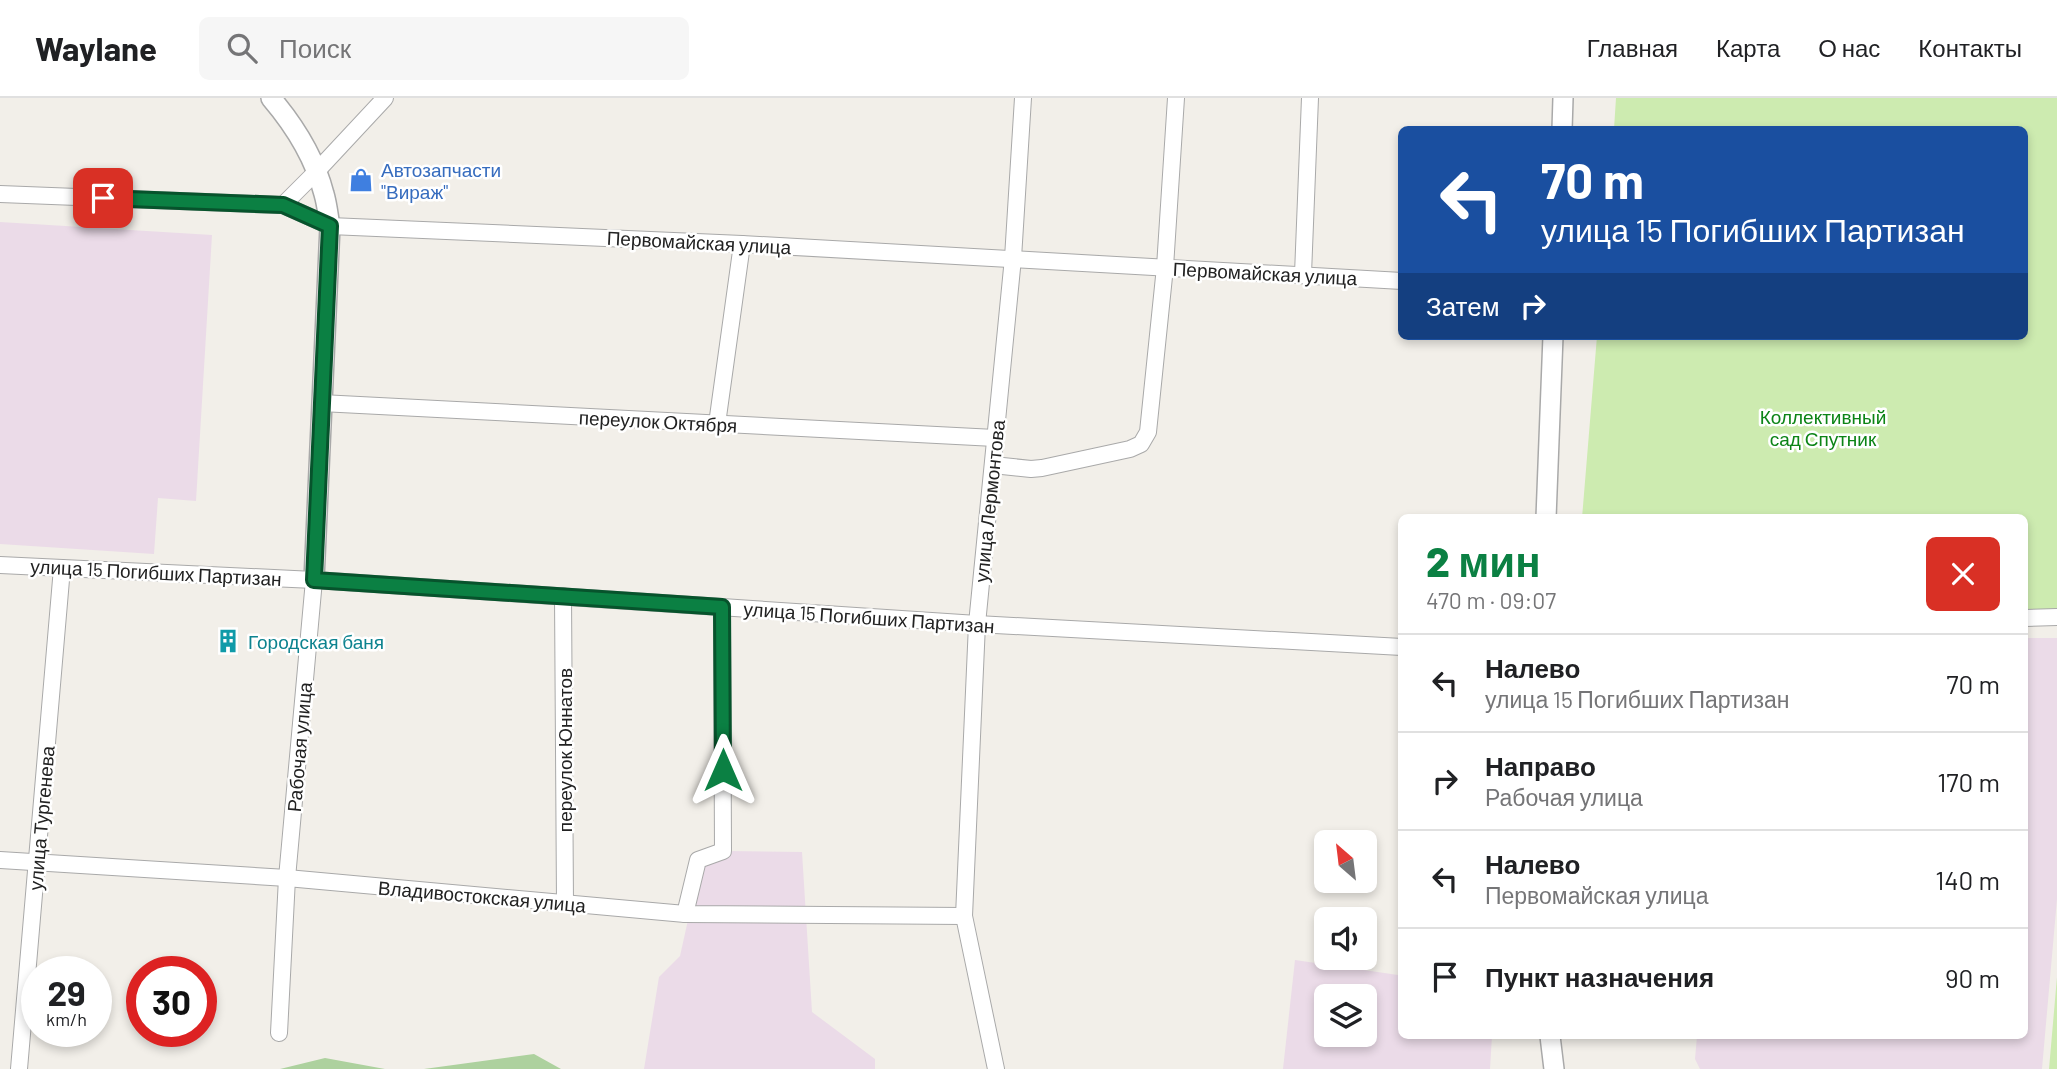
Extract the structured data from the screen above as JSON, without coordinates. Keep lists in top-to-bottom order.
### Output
{
  "streets": {
    "street": [
      "Первомайская улица",
      "переулок Октября",
      "улица Лермонтова",
      "улица 15 Погибших Партизан",
      "Рабочая улица",
      "переулок Юннатов",
      "улица Тургенева",
      "Владивостокская улица"
    ]
  },
  "crossings": [
    ["Первомайская улица", "улица Лермонтова"],
    ["Первомайская улица", "Рабочая улица"],
    ["переулок Октября", "улица Лермонтова"],
    ["переулок Октября", "Рабочая улица"],
    ["улица Лермонтова", "улица 15 Погибших Партизан"],
    ["улица Лермонтова", "Владивостокская улица"],
    ["улица 15 Погибших Партизан", "Рабочая улица"],
    ["улица 15 Погибших Партизан", "переулок Юннатов"],
    ["улица 15 Погибших Партизан", "улица Тургенева"],
    ["Рабочая улица", "Владивостокская улица"],
    ["переулок Юннатов", "Владивостокская улица"],
    ["улица Тургенева", "Владивостокская улица"]
  ],
  "parks": ["Коллективный сад Спутник"],
  "places": {
    "shop": ["Автозапчасти \"Вираж\""],
    "building": ["Городская баня"]
  },
  "north": "top left",
  "page": {
    "header": "Waylane",
    "search": "Поиск",
    "nav": [
      "Главная",
      "Карта",
      "О нас",
      "Контакты"
    ],
    "turn": ["70 m", "улица 15 Погибших Партизан"],
    "then": "Затем",
    "heading": ["2 мин", "470 m · 09:07"],
    "list": [
      {
        "name": "Налево",
        "note": "улица 15 Погибших Партизан",
        "value": "70 m"
      },
      {
        "name": "Направо",
        "note": "Рабочая улица",
        "value": "170 m"
      },
      {
        "name": "Налево",
        "note": "Первомайская улица",
        "value": "140 m"
      },
      {
        "name": "Пункт назначения",
        "value": "90 m"
      }
    ],
    "speed": "29 km/h",
    "limit": "30"
  }
}
